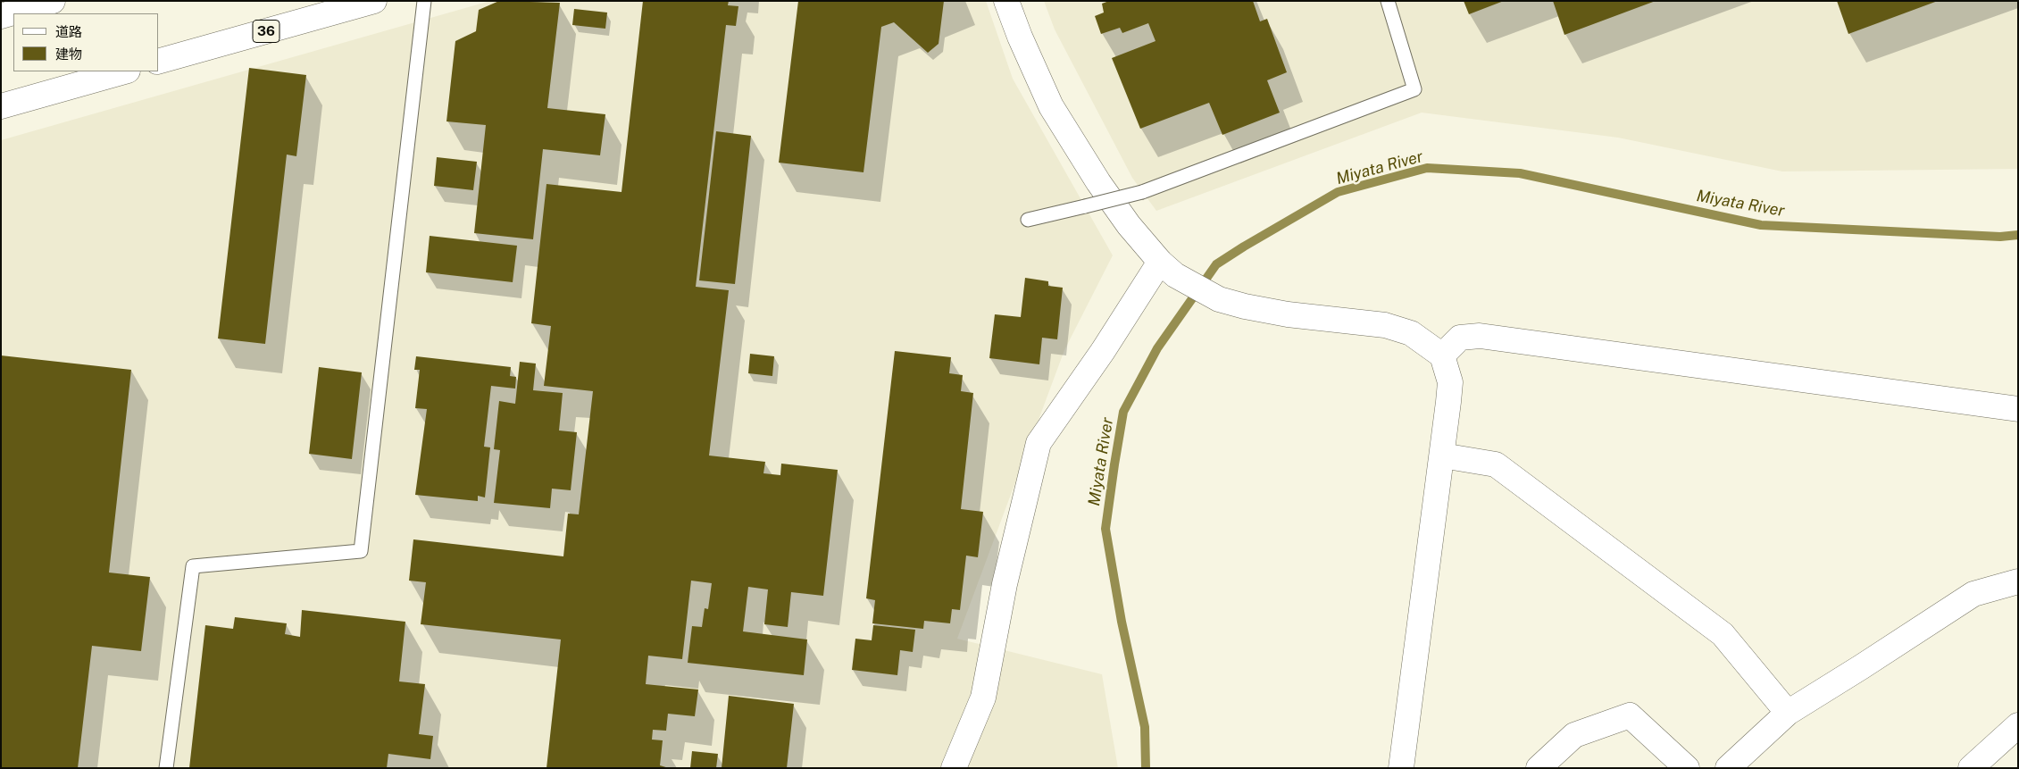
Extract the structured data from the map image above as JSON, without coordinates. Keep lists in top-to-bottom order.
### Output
{
  "streets": {
    "street": ["36"]
  },
  "water": ["Miyata River"],
  "legend": ["道路", "建物"]
}
